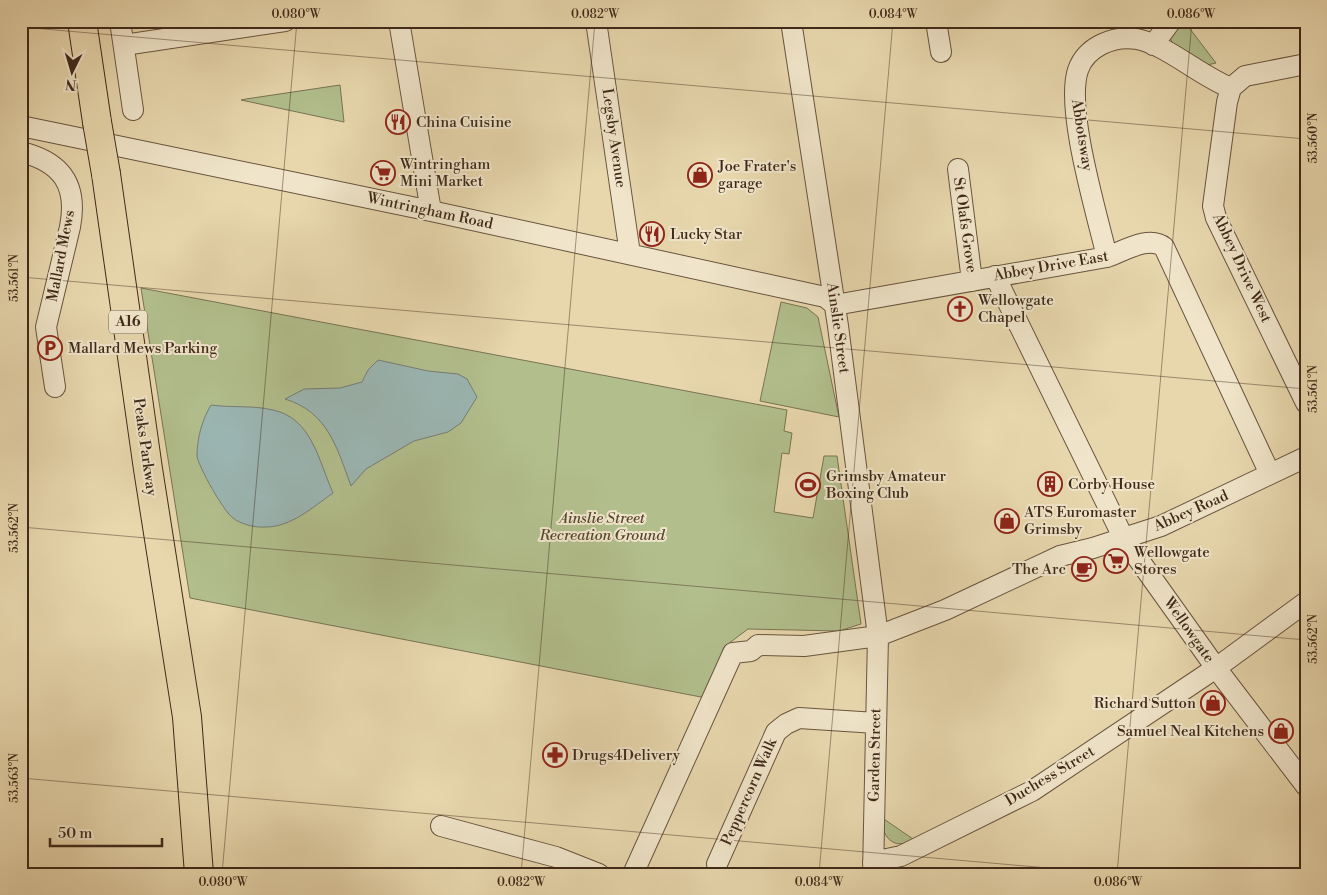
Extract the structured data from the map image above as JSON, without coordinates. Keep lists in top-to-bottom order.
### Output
{
  "streets": {
    "highway": ["A16", "Peaks Parkway"],
    "street": [
      "Abbotsway",
      "Legsby Avenue",
      "Wintringham Road",
      "St Olafs Grove",
      "Mallard Mews",
      "Abbey Drive East",
      "Abbey Drive West",
      "Ainslie Street",
      "Abbey Road",
      "Wellowgate",
      "Garden Street",
      "Duchess Street",
      "Peppercorn Walk"
    ]
  },
  "crossings": [
    ["Abbotsway", "Abbey Drive East"],
    ["Abbotsway", "Abbey Drive West"],
    ["Legsby Avenue", "Wintringham Road"],
    ["Wintringham Road", "Abbey Drive East"],
    ["Wintringham Road", "Ainslie Street"],
    ["St Olafs Grove", "Abbey Drive East"],
    ["Abbey Drive East", "Ainslie Street"],
    ["Abbey Drive East", "Abbey Road"],
    ["Abbey Drive East", "Wellowgate"],
    ["Ainslie Street", "Abbey Road"],
    ["Ainslie Street", "Garden Street"],
    ["Abbey Road", "Wellowgate"],
    ["Abbey Road", "Garden Street"],
    ["Wellowgate", "Duchess Street"],
    ["Garden Street", "Duchess Street"],
    ["Garden Street", "Peppercorn Walk"]
  ],
  "parks": ["Ainslie Street Recreation Ground"],
  "places": {
    "restaurant": ["China Cuisine", "Lucky Star"],
    "supermarket": ["Wintringham Mini Market", "Wellowgate Stores"],
    "shop": [
      "Joe Frater's garage",
      "ATS Euromaster Grimsby",
      "Richard Sutton",
      "Samuel Neal Kitchens"
    ],
    "church": ["Wellowgate Chapel"],
    "parking": ["Mallard Mews Parking"],
    "building": ["Corby House"],
    "sports": ["Grimsby Amateur Boxing Club"],
    "cafe": ["The Arc"],
    "pharmacy": ["Drugs4Delivery"]
  },
  "scale_bar": "50 m",
  "north": "bottom",
  "coordinates": [
    "0.080°W",
    "0.082°W",
    "0.084°W",
    "0.086°W",
    "53.560°N",
    "53.561°N",
    "53.562°N",
    "53.563°N"
  ]
}
